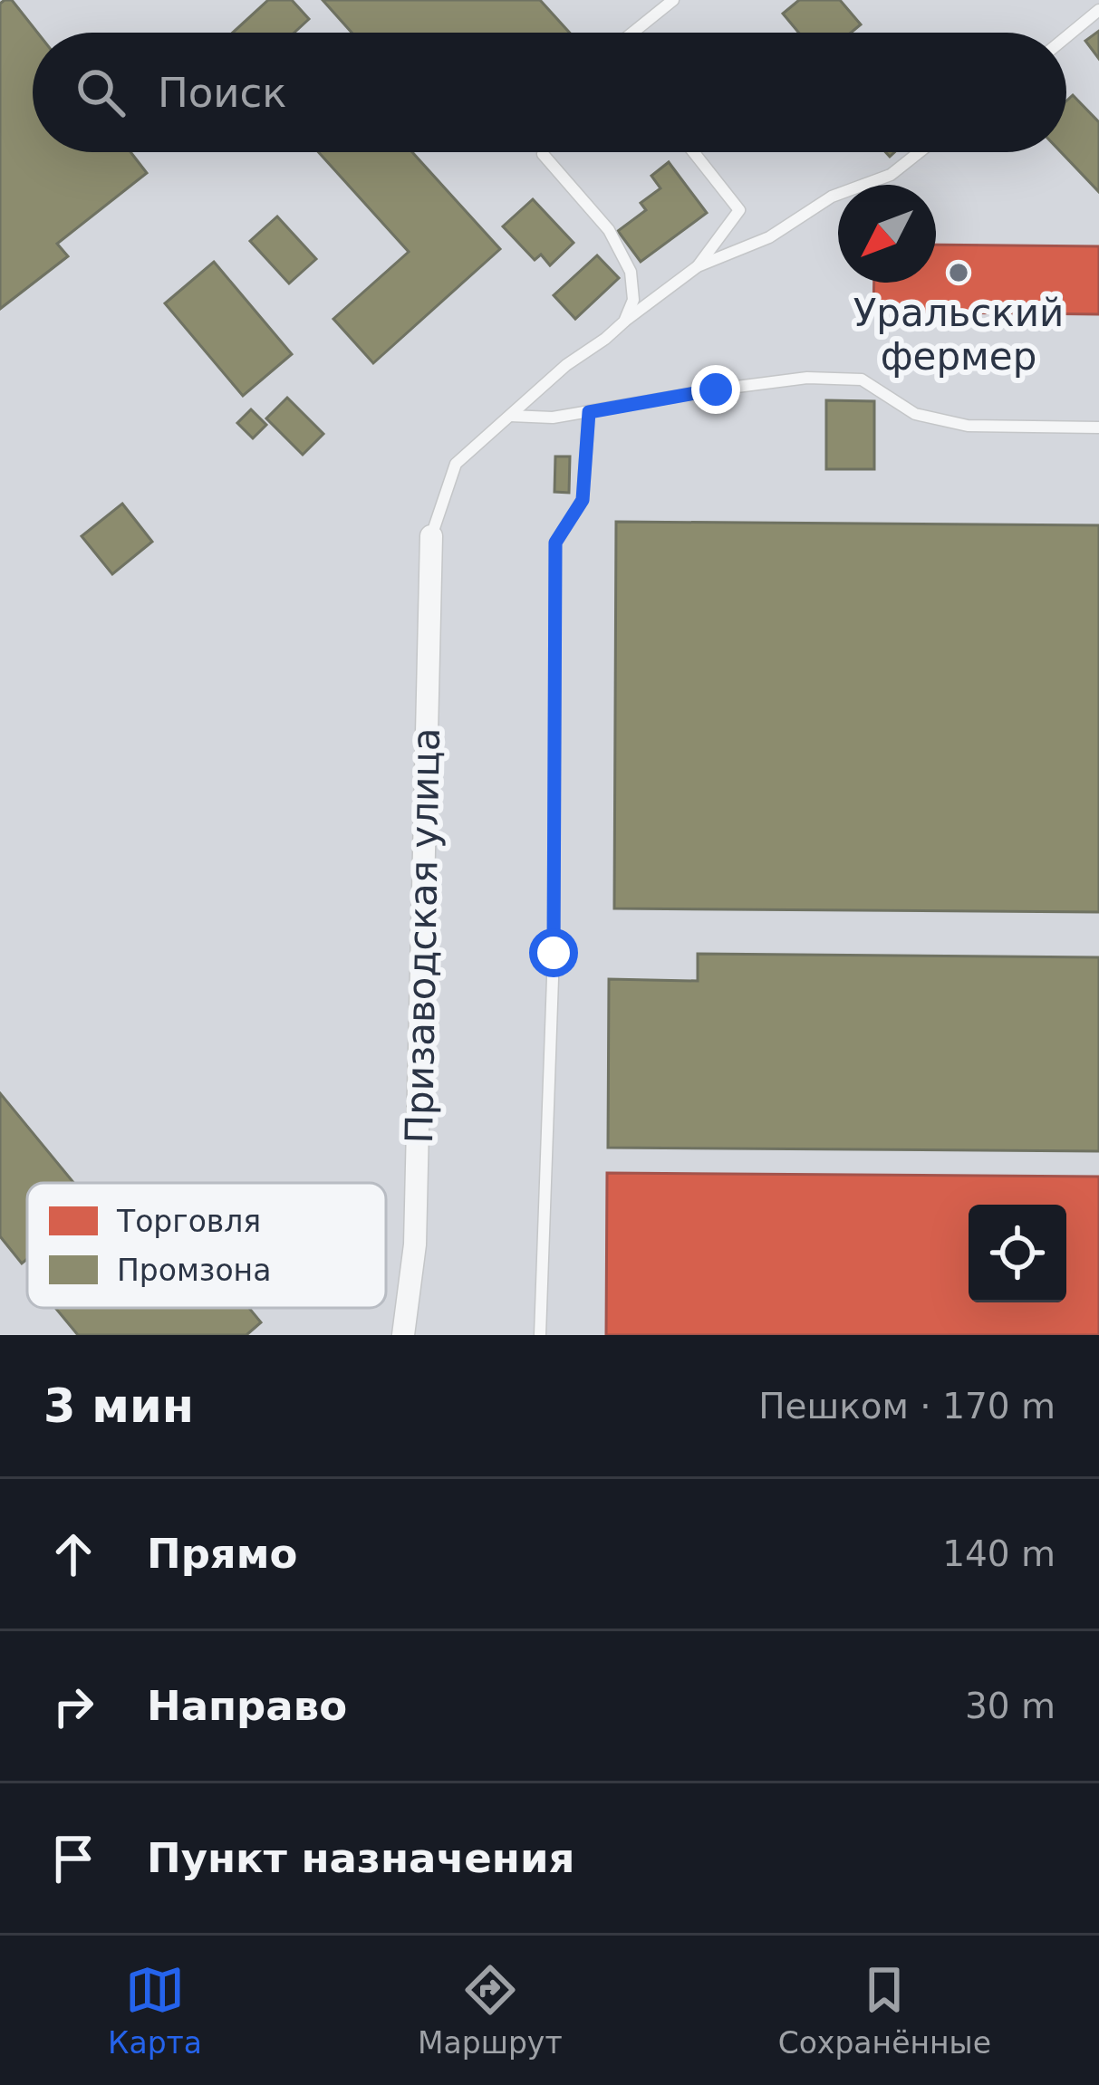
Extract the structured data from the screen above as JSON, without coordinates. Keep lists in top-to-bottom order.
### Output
{
  "streets": {
    "street": ["Призаводская улица"]
  },
  "places": ["Уральский фермер"],
  "legend": ["Торговля", "Промзона"],
  "north": "bottom left",
  "page": {
    "search": "Поиск",
    "heading": ["3 мин", "Пешком · 170 m"],
    "list": [
      ["Прямо", "140 m"],
      ["Направо", "30 m"],
      "Пункт назначения"
    ],
    "nav": ["Карта", "Маршрут", "Сохранённые"]
  }
}
